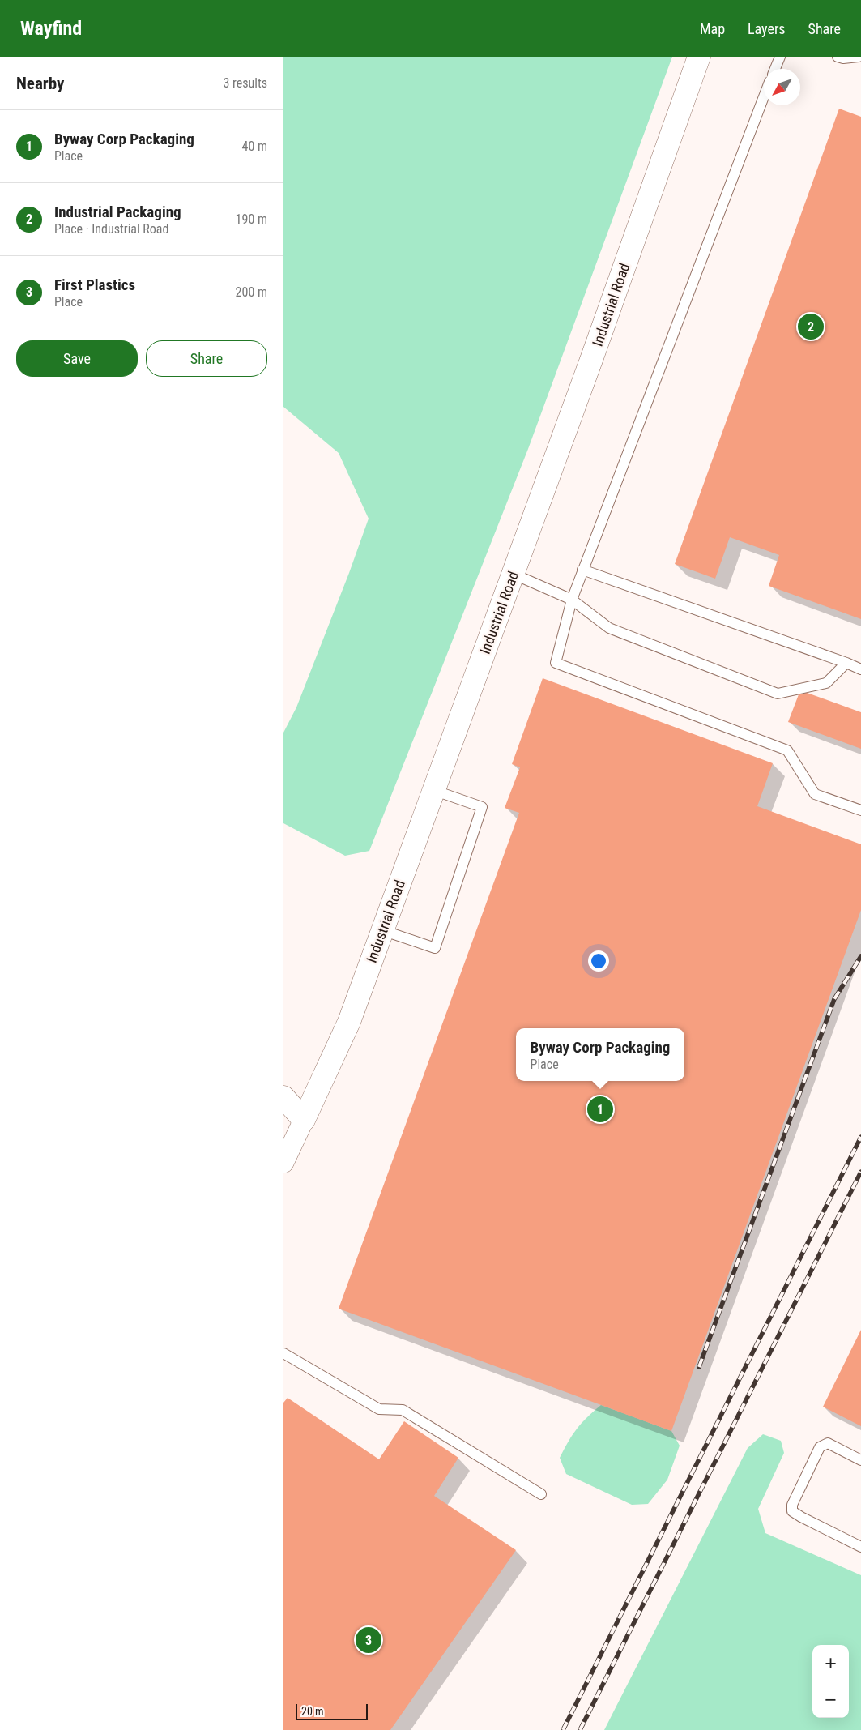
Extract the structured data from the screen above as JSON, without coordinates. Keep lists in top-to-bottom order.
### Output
{
  "streets": {
    "street": ["Industrial Road"]
  },
  "scale_bar": "20 m",
  "north": "bottom left",
  "page": {
    "header": "Wayfind",
    "nav": ["Map", "Layers", "Share"],
    "heading": ["Nearby", "3 results"],
    "list": [
      {
        "mark": "1",
        "name": "Byway Corp Packaging",
        "note": "Place",
        "value": "40 m"
      },
      {
        "mark": "2",
        "name": "Industrial Packaging",
        "note": "Place · Industrial Road",
        "value": "190 m"
      },
      {
        "mark": "3",
        "name": "First Plastics",
        "note": "Place",
        "value": "200 m"
      }
    ],
    "pins": ["2", "1", "3"],
    "buttons": ["Save", "Share"],
    "popup": ["Byway Corp Packaging", "Place"],
    "map_buttons": ["+", "−"],
    "scale": "20 m"
  }
}
